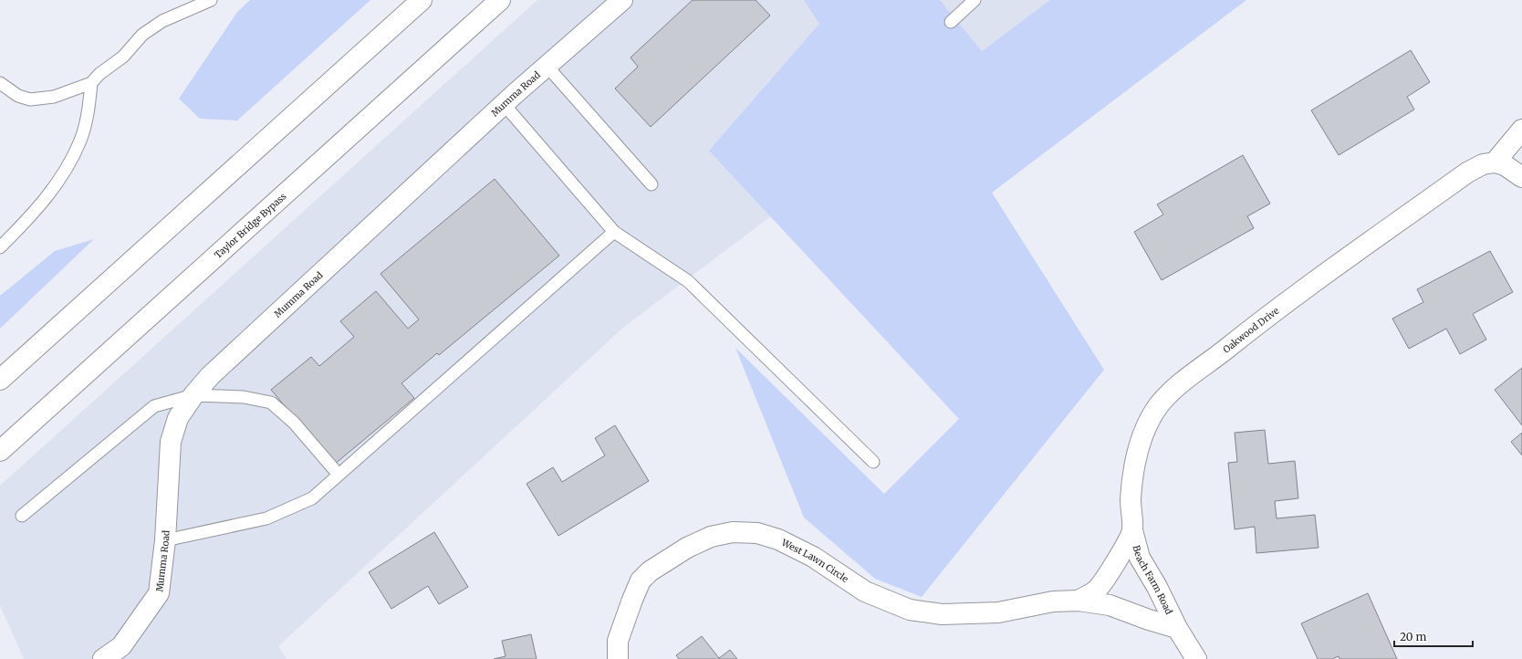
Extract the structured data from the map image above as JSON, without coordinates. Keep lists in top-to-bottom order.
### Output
{
  "streets": {
    "street": [
      "Mumma Road",
      "Taylor Bridge Bypass",
      "Oakwood Drive",
      "West Lawn Circle",
      "Beach Farm Road"
    ]
  },
  "crossings": [
    ["Oakwood Drive", "Beach Farm Road"],
    ["West Lawn Circle", "Beach Farm Road"]
  ],
  "scale_bar": "20 m"
}
